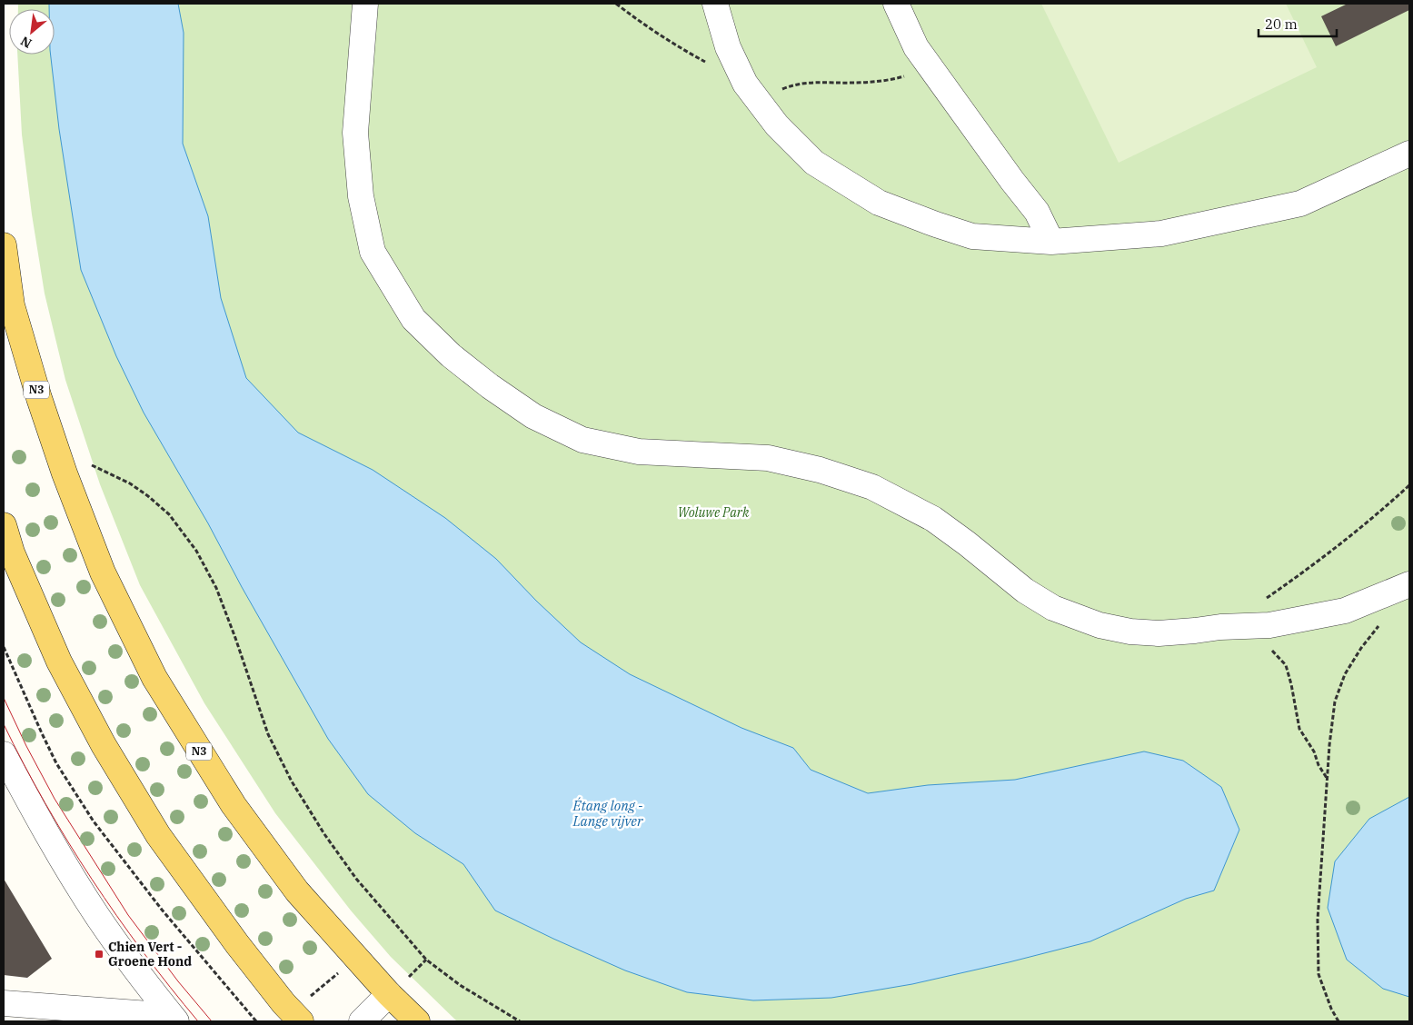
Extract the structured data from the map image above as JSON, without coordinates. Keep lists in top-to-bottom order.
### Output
{
  "streets": {
    "main road": ["N3"]
  },
  "water": ["Étang long - Lange vijver"],
  "parks": ["Woluwe Park"],
  "places": {
    "transit": ["Chien Vert - Groene Hond"]
  },
  "scale_bar": "20 m",
  "north": "bottom left"
}
